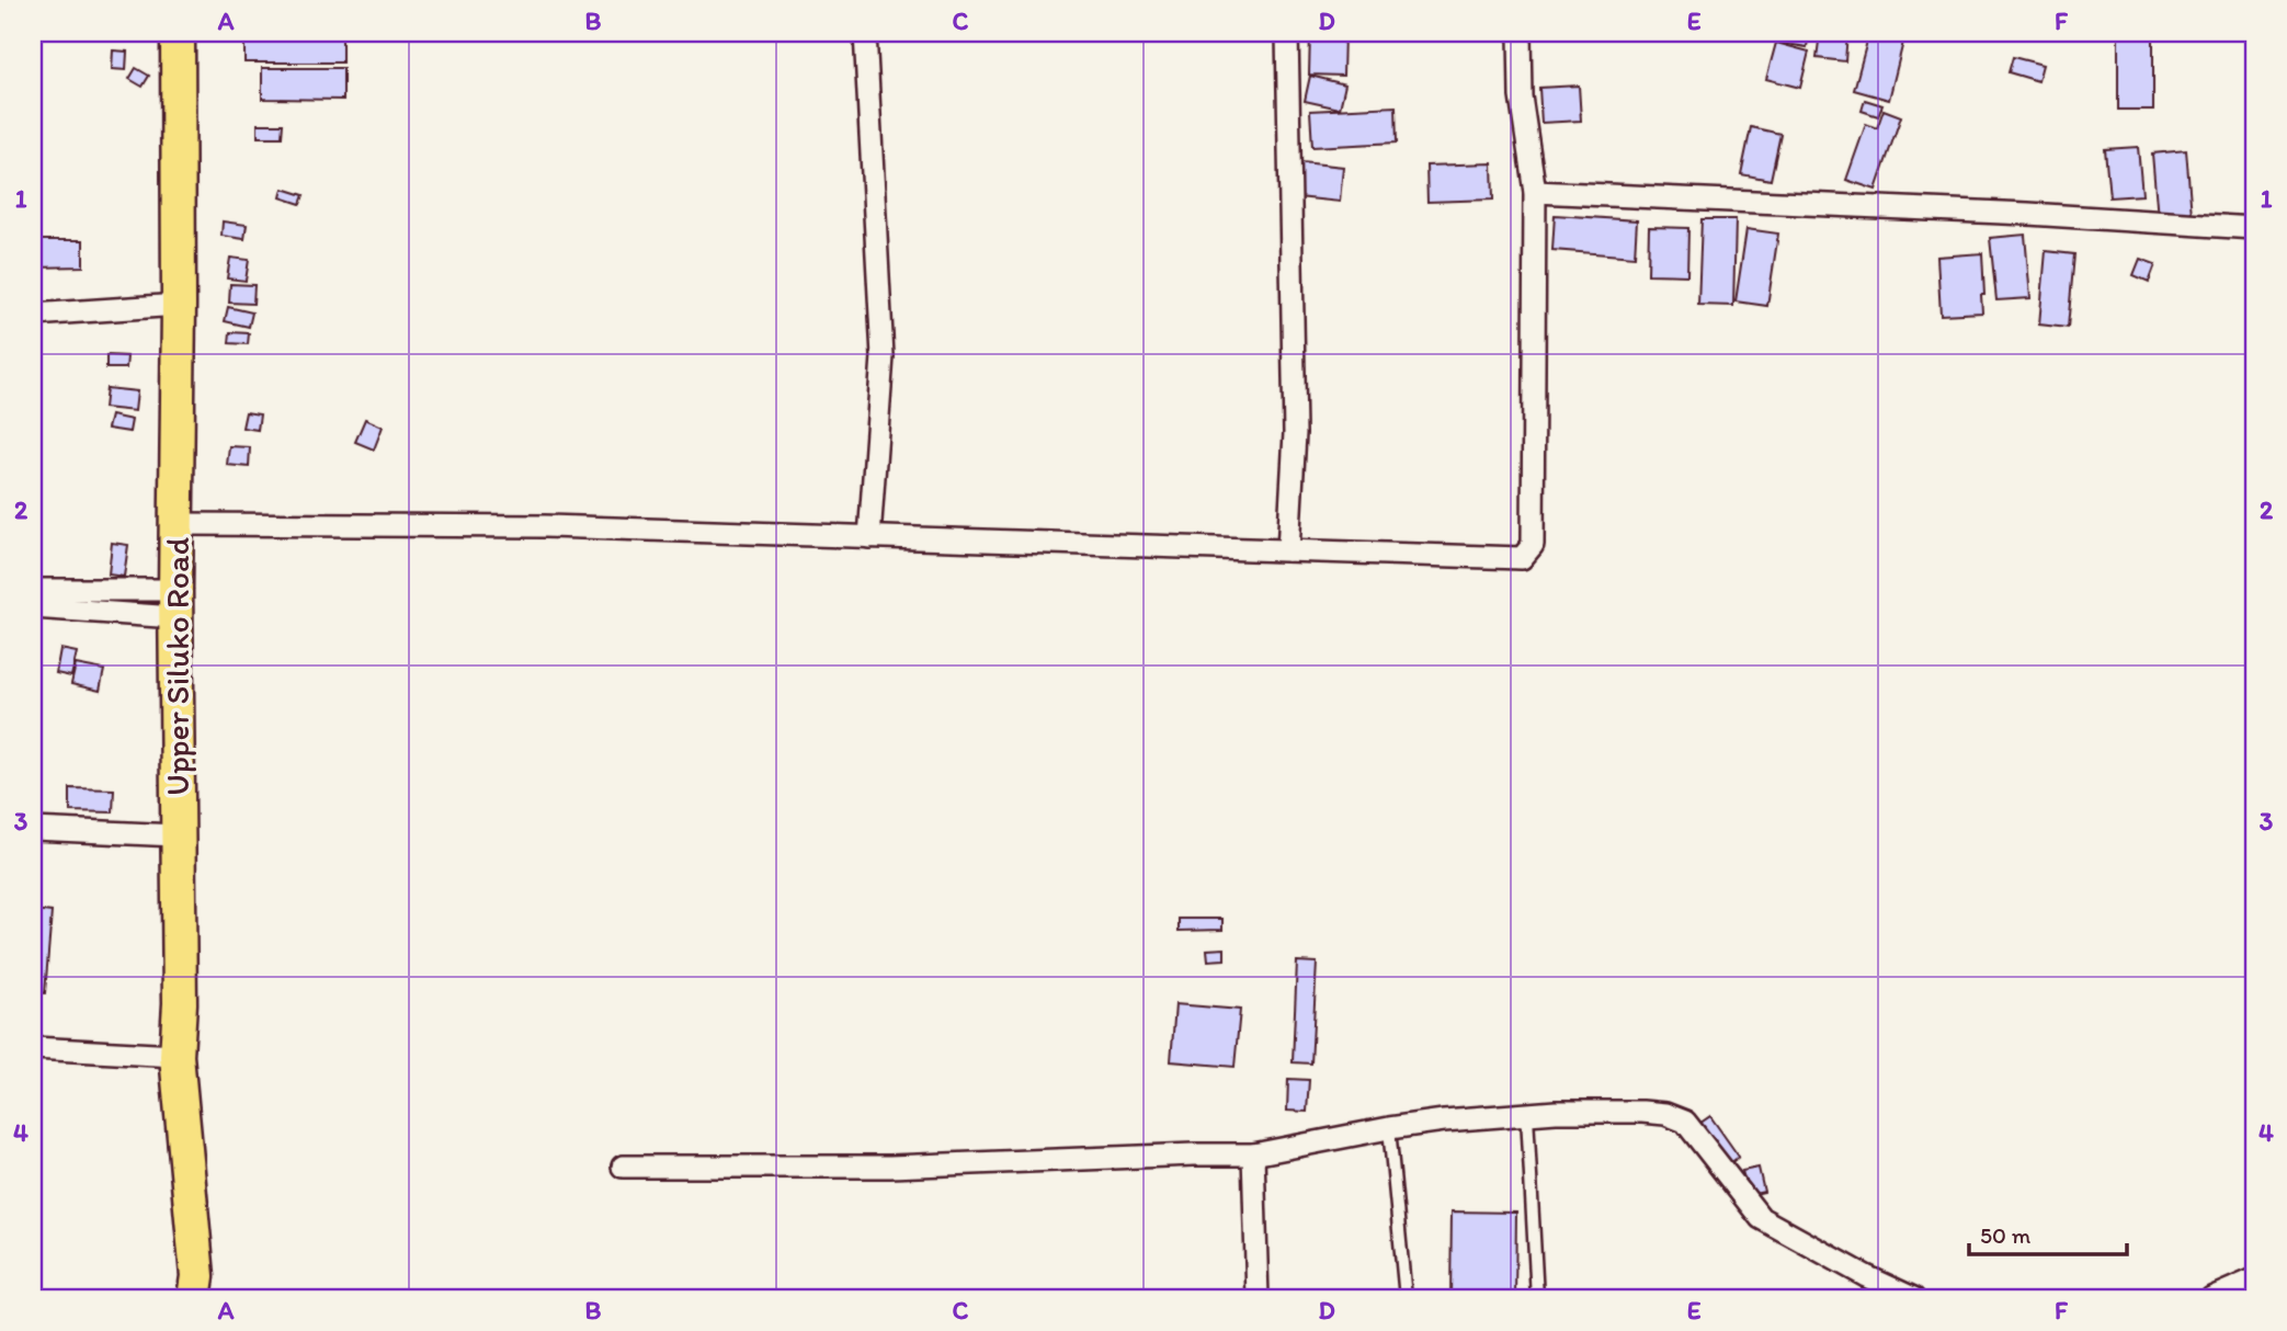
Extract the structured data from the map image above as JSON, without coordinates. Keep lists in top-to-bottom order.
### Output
{
  "streets": {
    "main road": ["Upper Siluko Road"]
  },
  "scale_bar": "50 m",
  "grid": {
    "columns": [
      "A",
      "B",
      "C",
      "D",
      "E",
      "F"
    ],
    "rows": [
      "1",
      "2",
      "3",
      "4"
    ]
  }
}
